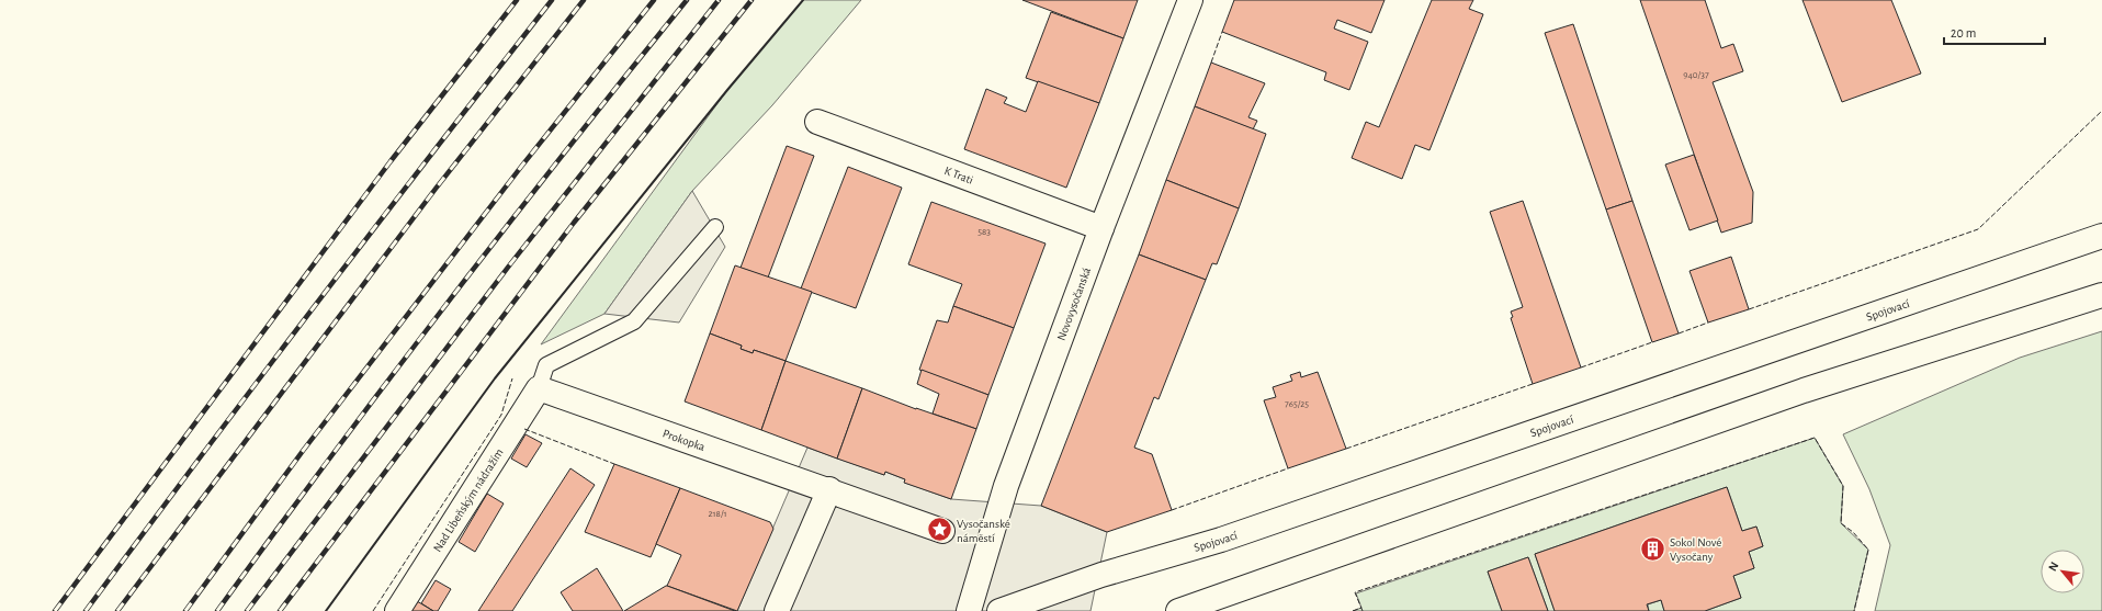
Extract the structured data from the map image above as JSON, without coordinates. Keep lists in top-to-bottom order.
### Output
{
  "streets": {
    "main road": [
      "K Trati",
      "Novovysočanská",
      "Spojovací",
      "Prokopka",
      "Nad Libeňským nádražím"
    ]
  },
  "crossings": [
    ["K Trati", "Novovysočanská"],
    ["Prokopka", "Nad Libeňským nádražím"]
  ],
  "places": {
    "place": ["Vysočanské náměstí"],
    "building": ["Sokol Nové Vysočany"]
  },
  "house_numbers": [
    "940/37",
    "583",
    "765/25",
    "218/1"
  ],
  "scale_bar": "20 m",
  "north": "top left"
}
